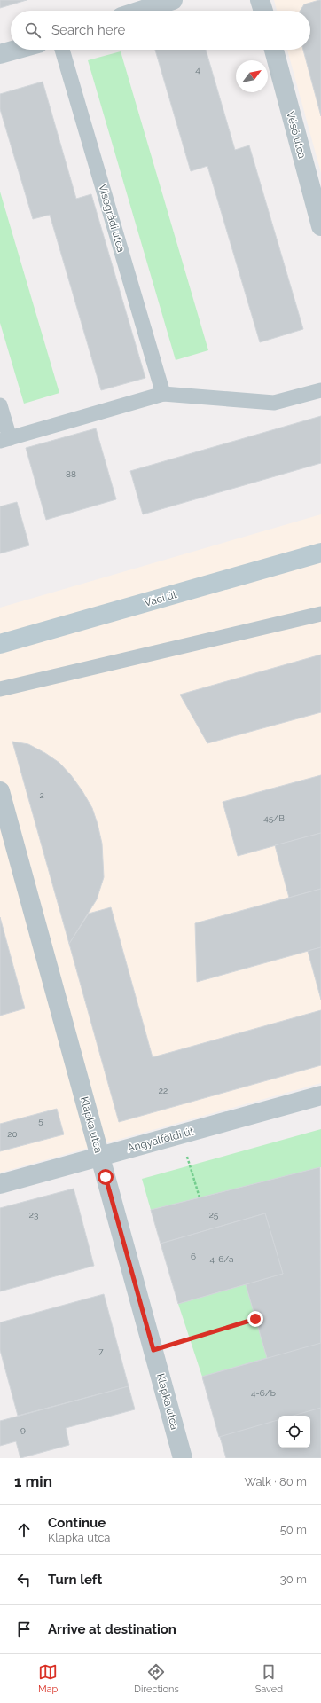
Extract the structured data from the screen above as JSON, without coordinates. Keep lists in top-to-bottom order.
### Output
{
  "streets": {
    "main road": ["Váci út"],
    "street": ["Véső utca", "Klapka utca", "Angyalföldi út"],
    "lane": ["Visegrádi utca"]
  },
  "crossings": [
    ["Klapka utca", "Angyalföldi út"]
  ],
  "house_numbers": [
    "4",
    "88",
    "2",
    "45/B",
    "22",
    "5",
    "20",
    "23",
    "25",
    "6",
    "4-6/a",
    "7",
    "4-6/b",
    "9"
  ],
  "north": "top right",
  "page": {
    "search": "Search here",
    "heading": ["1 min", "Walk · 80 m"],
    "list": [
      ["Continue", "Klapka utca", "50 m"],
      ["Turn left", "30 m"],
      "Arrive at destination"
    ],
    "nav": ["Map", "Directions", "Saved"]
  }
}
